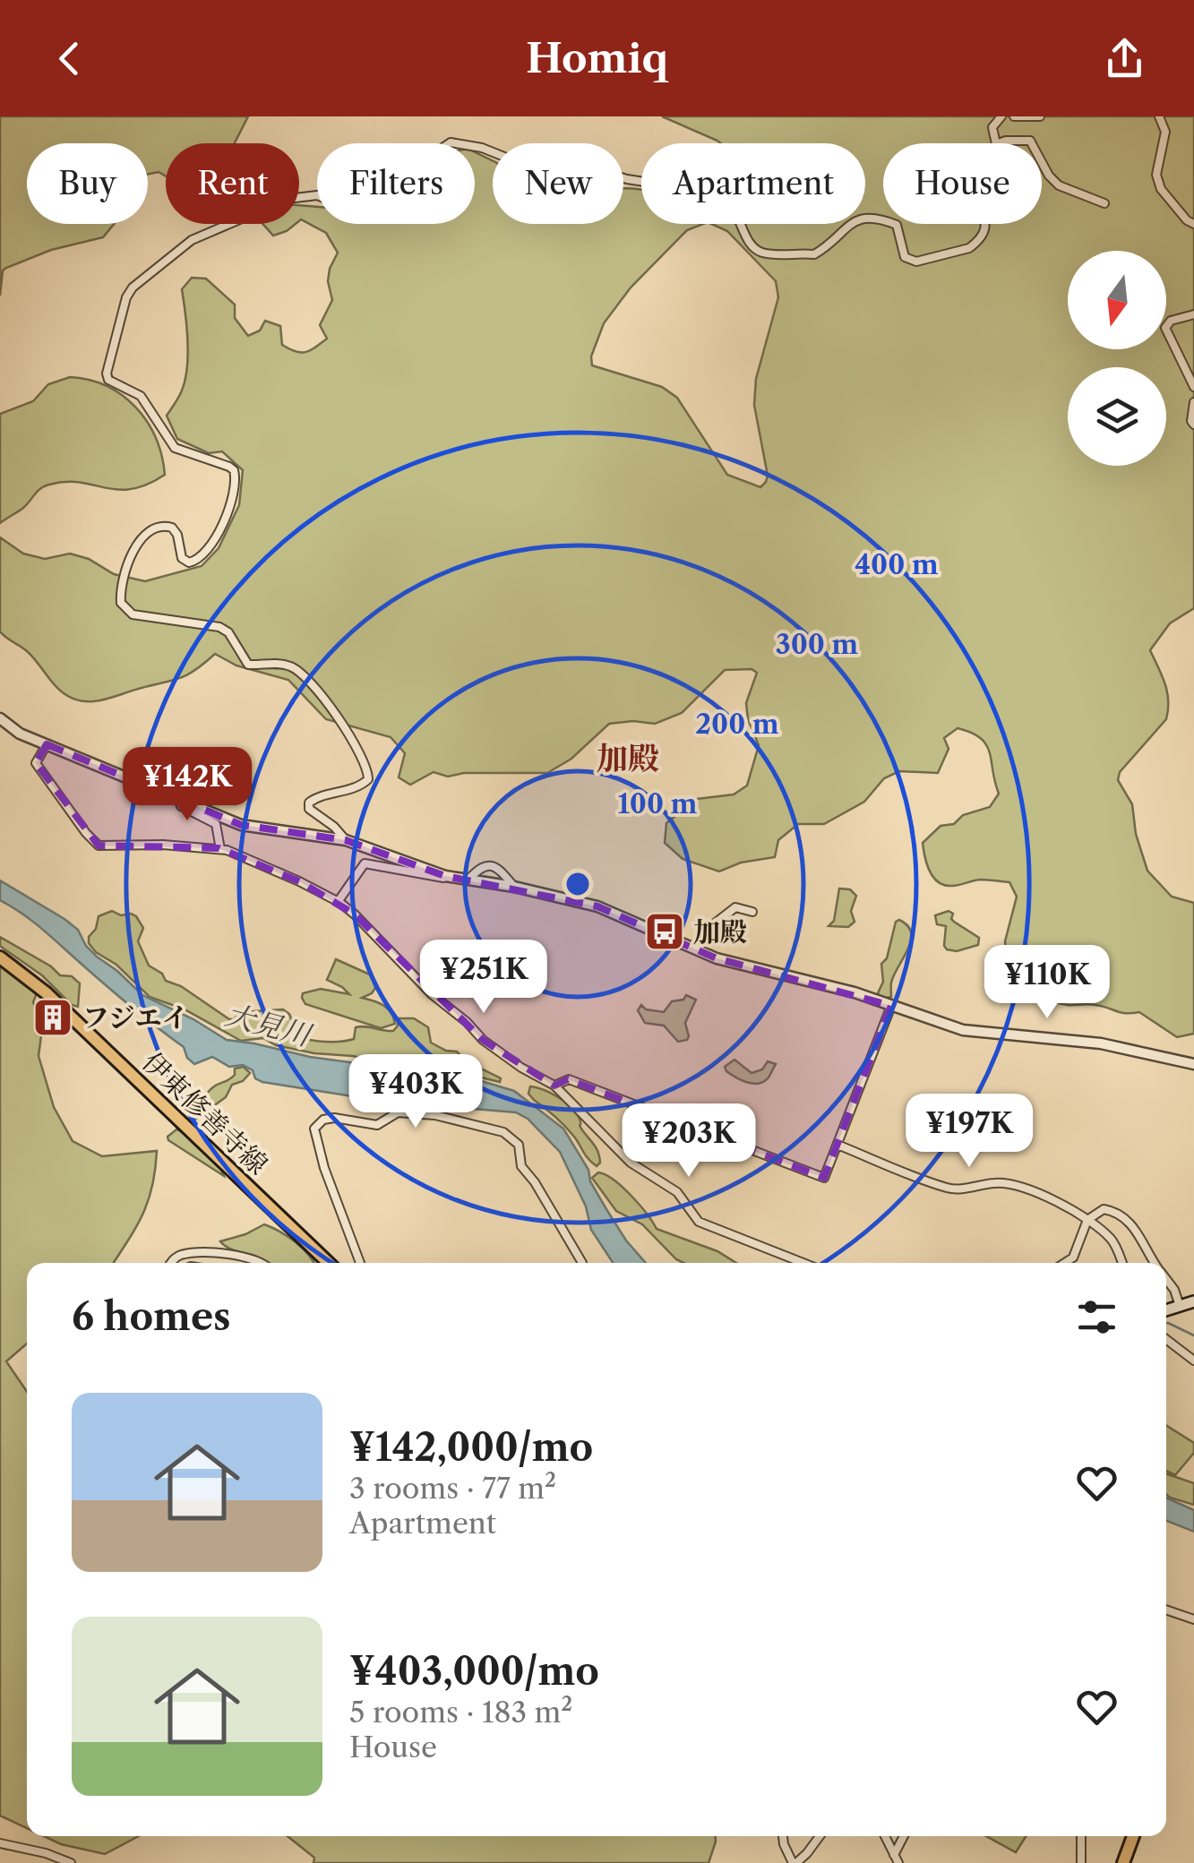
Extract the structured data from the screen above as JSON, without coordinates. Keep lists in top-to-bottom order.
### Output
{
  "streets": {
    "main road": ["伊東修善寺線"]
  },
  "districts": ["加殿"],
  "water": ["大見川"],
  "places": {
    "bus stop": ["加殿"],
    "building": ["フジエイ"]
  },
  "north": "bottom",
  "page": {
    "header": "Homiq",
    "chip": [
      "Buy",
      "Rent",
      "Filters",
      "New",
      "Apartment",
      "House"
    ],
    "price": [
      "¥142K",
      "¥251K",
      "¥110K",
      "¥403K",
      "¥197K",
      "¥203K"
    ],
    "heading": "6 homes",
    "list": [
      {
        "name": "¥142,000/mo",
        "note": "3 rooms · 77 m² · Apartment"
      },
      {
        "name": "¥403,000/mo",
        "note": "5 rooms · 183 m² · House"
      }
    ]
  },
  "rings": [
    "400 m",
    "300 m",
    "200 m",
    "100 m"
  ]
}
